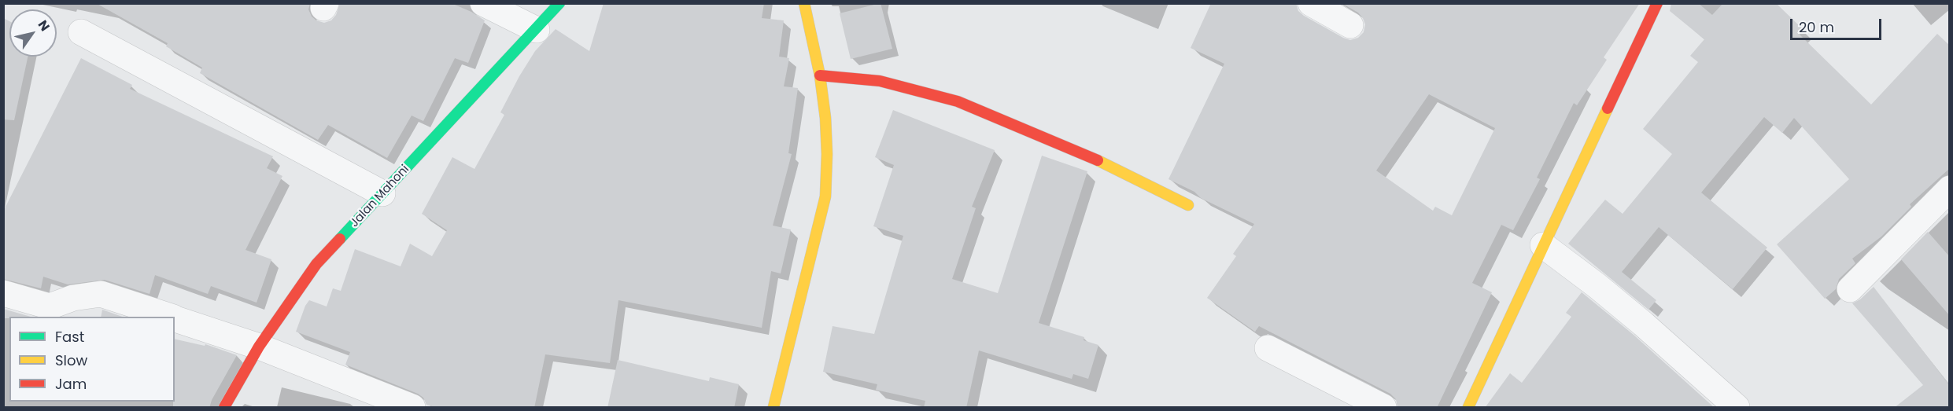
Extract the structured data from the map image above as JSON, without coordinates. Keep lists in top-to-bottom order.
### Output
{
  "streets": {
    "street": ["Jalan Mahoni"]
  },
  "legend": ["Fast", "Slow", "Jam"],
  "scale_bar": "20 m",
  "north": "top right"
}
